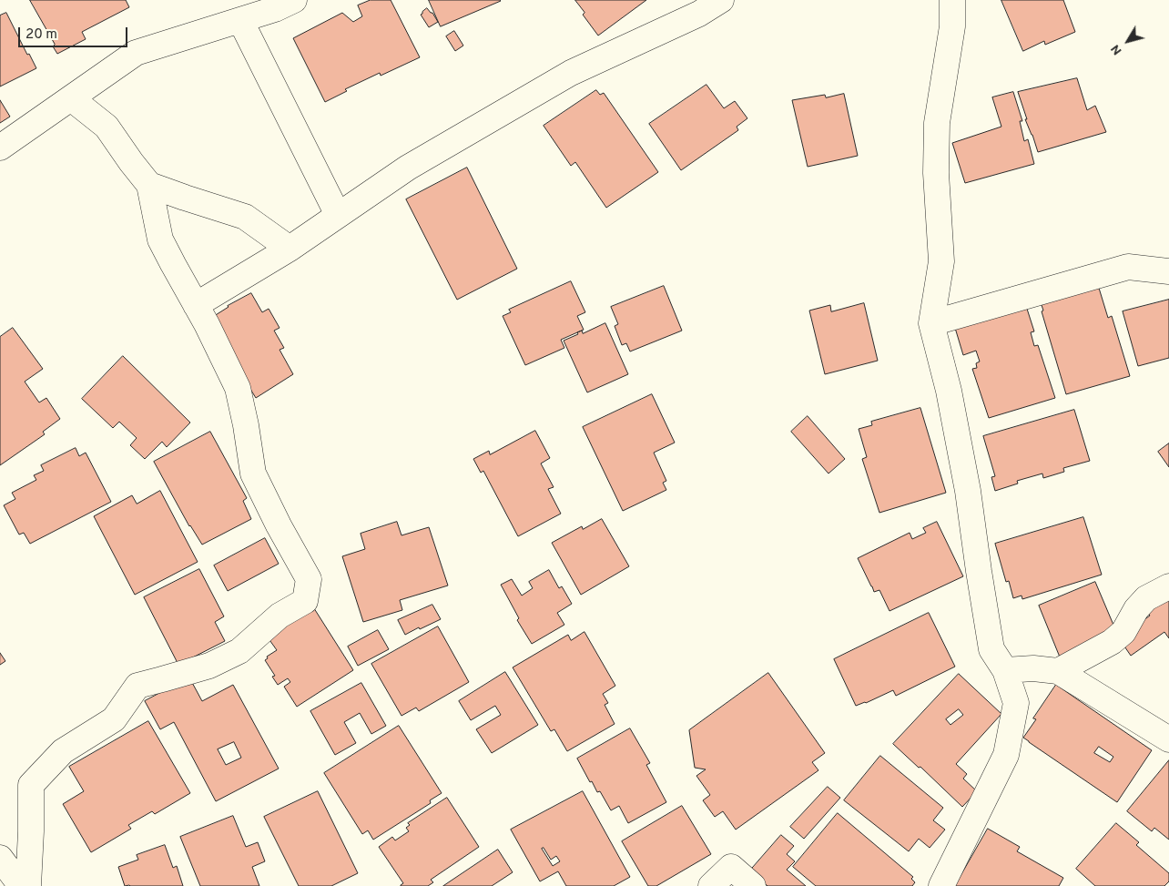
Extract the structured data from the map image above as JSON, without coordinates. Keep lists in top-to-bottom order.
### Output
{
  "scale_bar": "20 m",
  "north": "bottom left"
}
